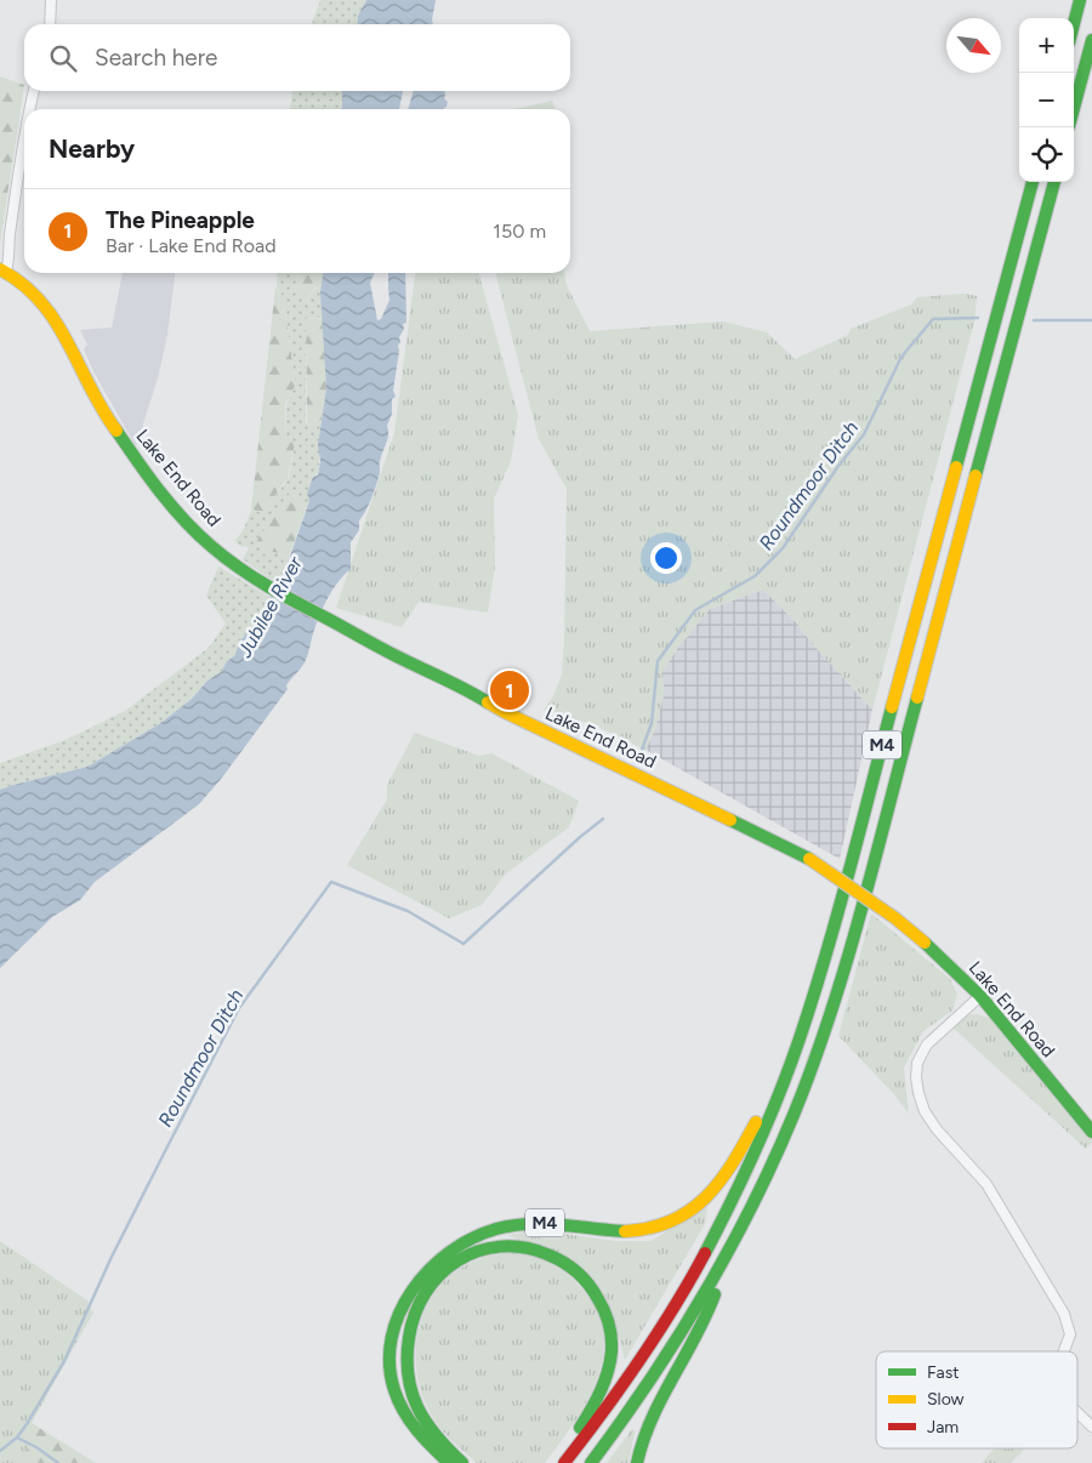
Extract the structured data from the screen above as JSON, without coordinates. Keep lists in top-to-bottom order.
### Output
{
  "streets": {
    "main road": ["Lake End Road", "M4"]
  },
  "water": ["Roundmoor Ditch", "Jubilee River"],
  "legend": ["Fast", "Slow", "Jam"],
  "north": "bottom right",
  "page": {
    "map_buttons": ["+", "−"],
    "search": "Search here",
    "heading": "Nearby",
    "list": [
      {
        "mark": "1",
        "name": "The Pineapple",
        "note": "Bar · Lake End Road",
        "value": "150 m"
      }
    ],
    "pins": "1"
  }
}
